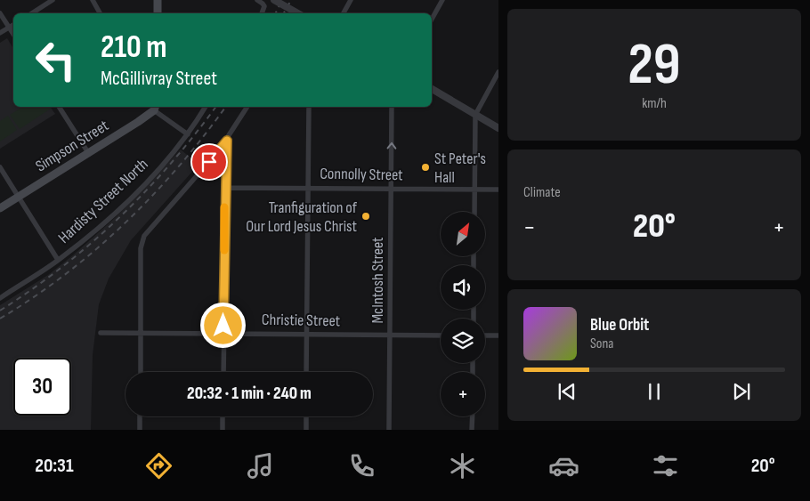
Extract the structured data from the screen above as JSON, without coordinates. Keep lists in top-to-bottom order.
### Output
{
  "streets": {
    "main road": ["Simpson Street"],
    "street": [
      "Connolly Street",
      "Hardisty Street North",
      "McIntosh Street",
      "Christie Street"
    ]
  },
  "crossings": [
    ["Connolly Street", "McIntosh Street"],
    ["McIntosh Street", "Christie Street"]
  ],
  "places": ["St Peter's Hall", "Tranfiguration of Our Lord Jesus Christ"],
  "north": "top right",
  "page": {
    "tile": [
      ["29", "km/h"],
      "Climate"
    ],
    "turn": ["210 m", "McGillivray Street"],
    "heat": ["−", "20°", "+"],
    "map_buttons": "+",
    "song": ["Blue Orbit", "Sona"],
    "limit": "30",
    "trip": "20:32 · 1 min · 240 m",
    "tabs": ["20:31", "20°"]
  }
}
